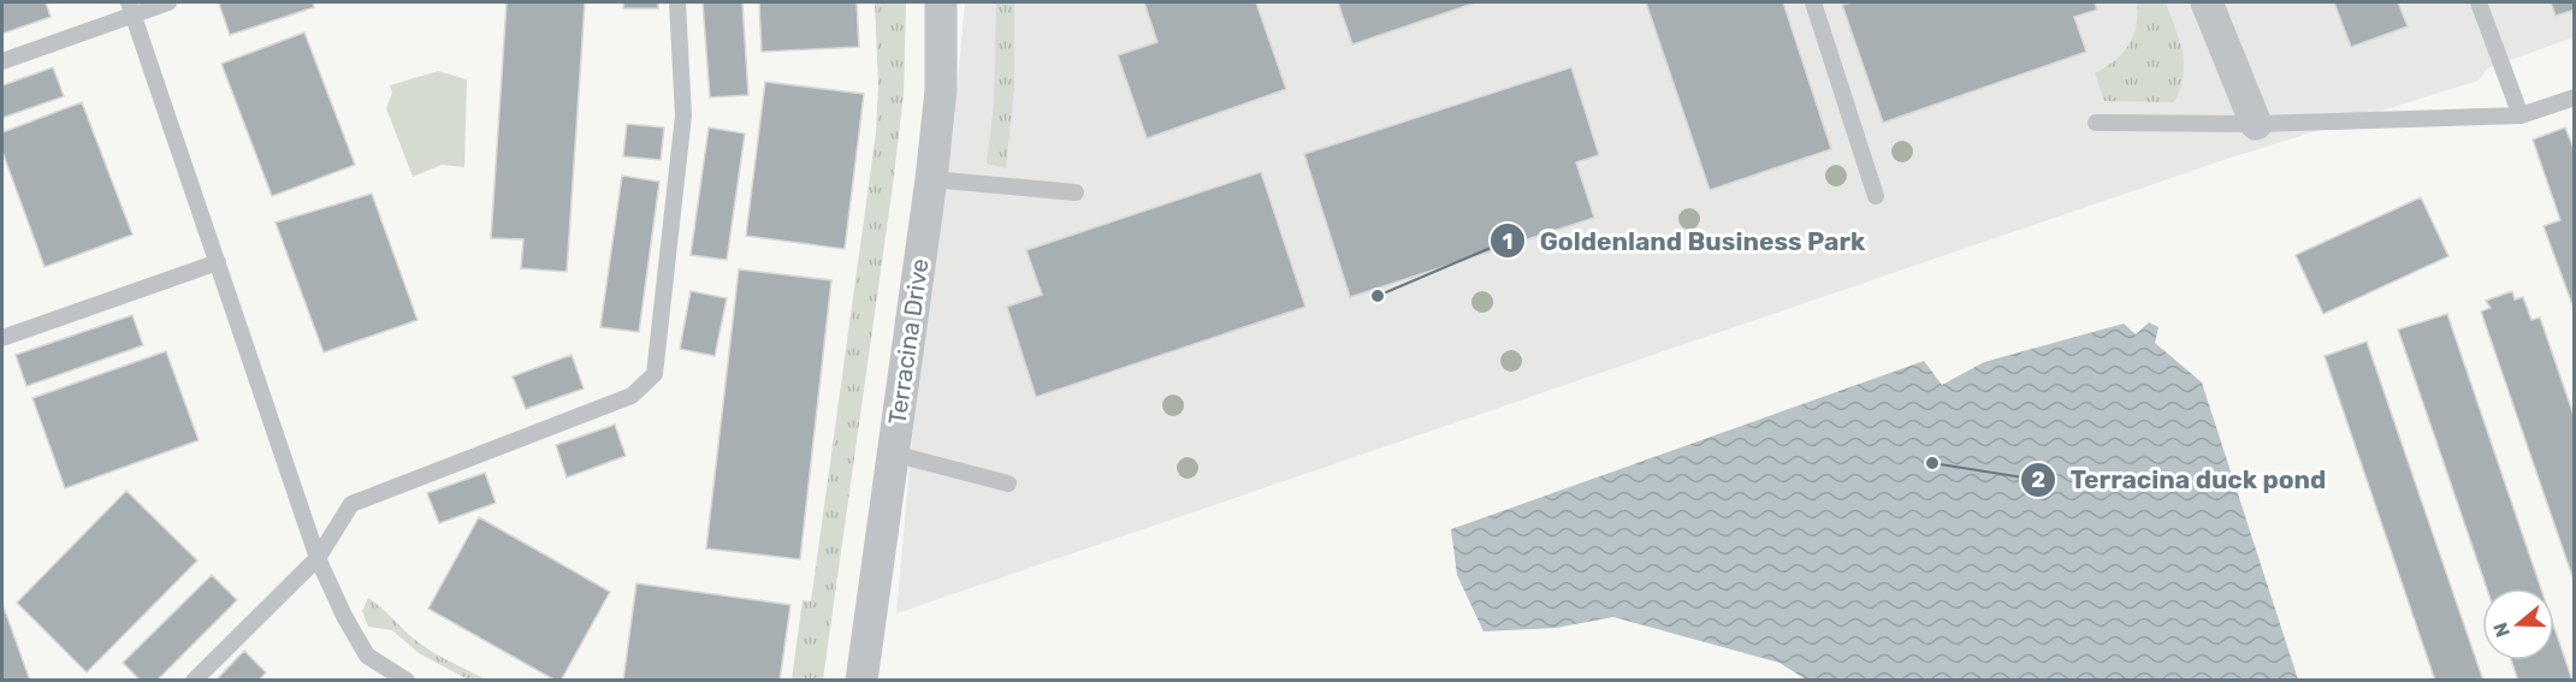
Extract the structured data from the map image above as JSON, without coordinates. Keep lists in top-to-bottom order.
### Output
{
  "streets": {
    "street": ["Terracina Drive"]
  },
  "places": ["Goldenland Business Park", "Terracina duck pond"],
  "north": "left"
}
